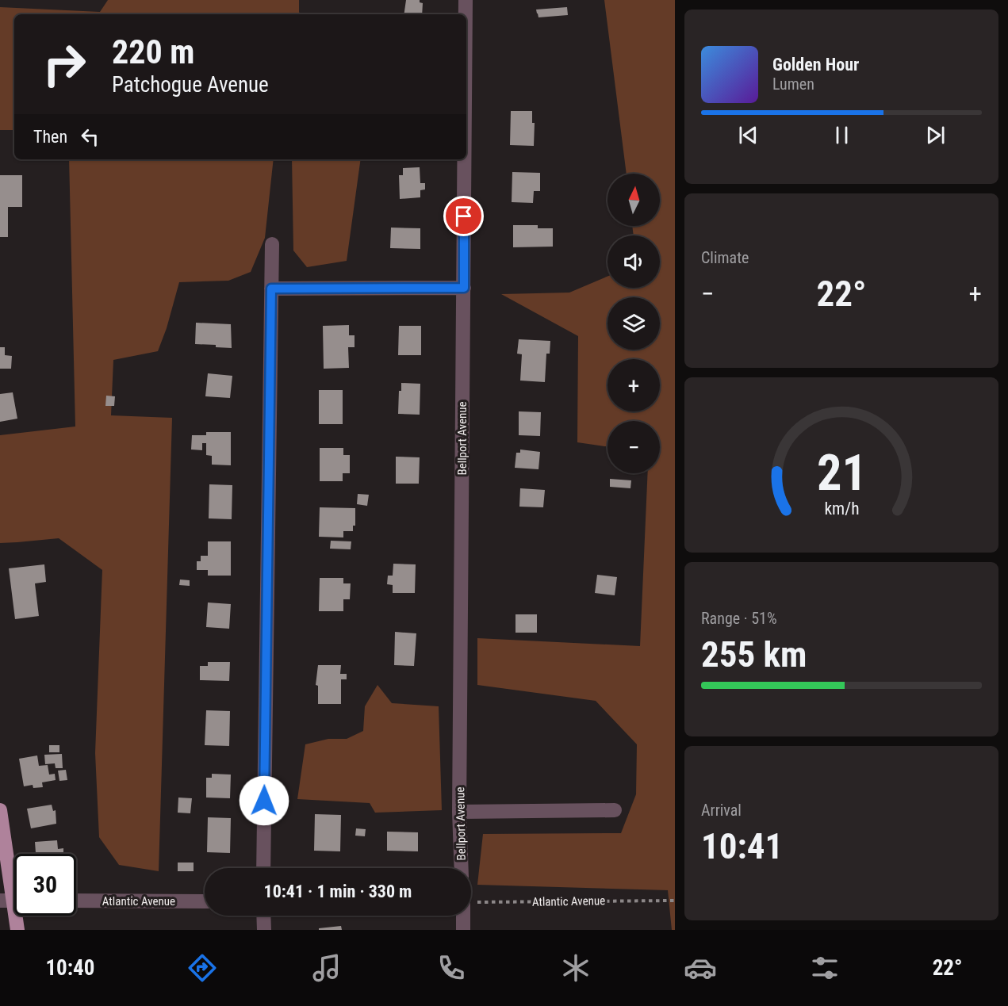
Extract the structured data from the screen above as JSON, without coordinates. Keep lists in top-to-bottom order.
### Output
{
  "streets": {
    "street": ["Bellport Avenue", "Atlantic Avenue"]
  },
  "north": "top",
  "page": {
    "turn": ["220 m", "Patchogue Avenue"],
    "song": ["Golden Hour", "Lumen"],
    "then": "Then",
    "map_buttons": ["+", "−"],
    "tile": [
      "Climate",
      ["Range · 51%", "255 km"],
      ["Arrival", "10:41"]
    ],
    "heat": ["−", "22°", "+"],
    "limit": "30",
    "trip": "10:41 · 1 min · 330 m",
    "tabs": ["10:40", "22°"],
    "gauge": ["21", "km/h"]
  }
}
